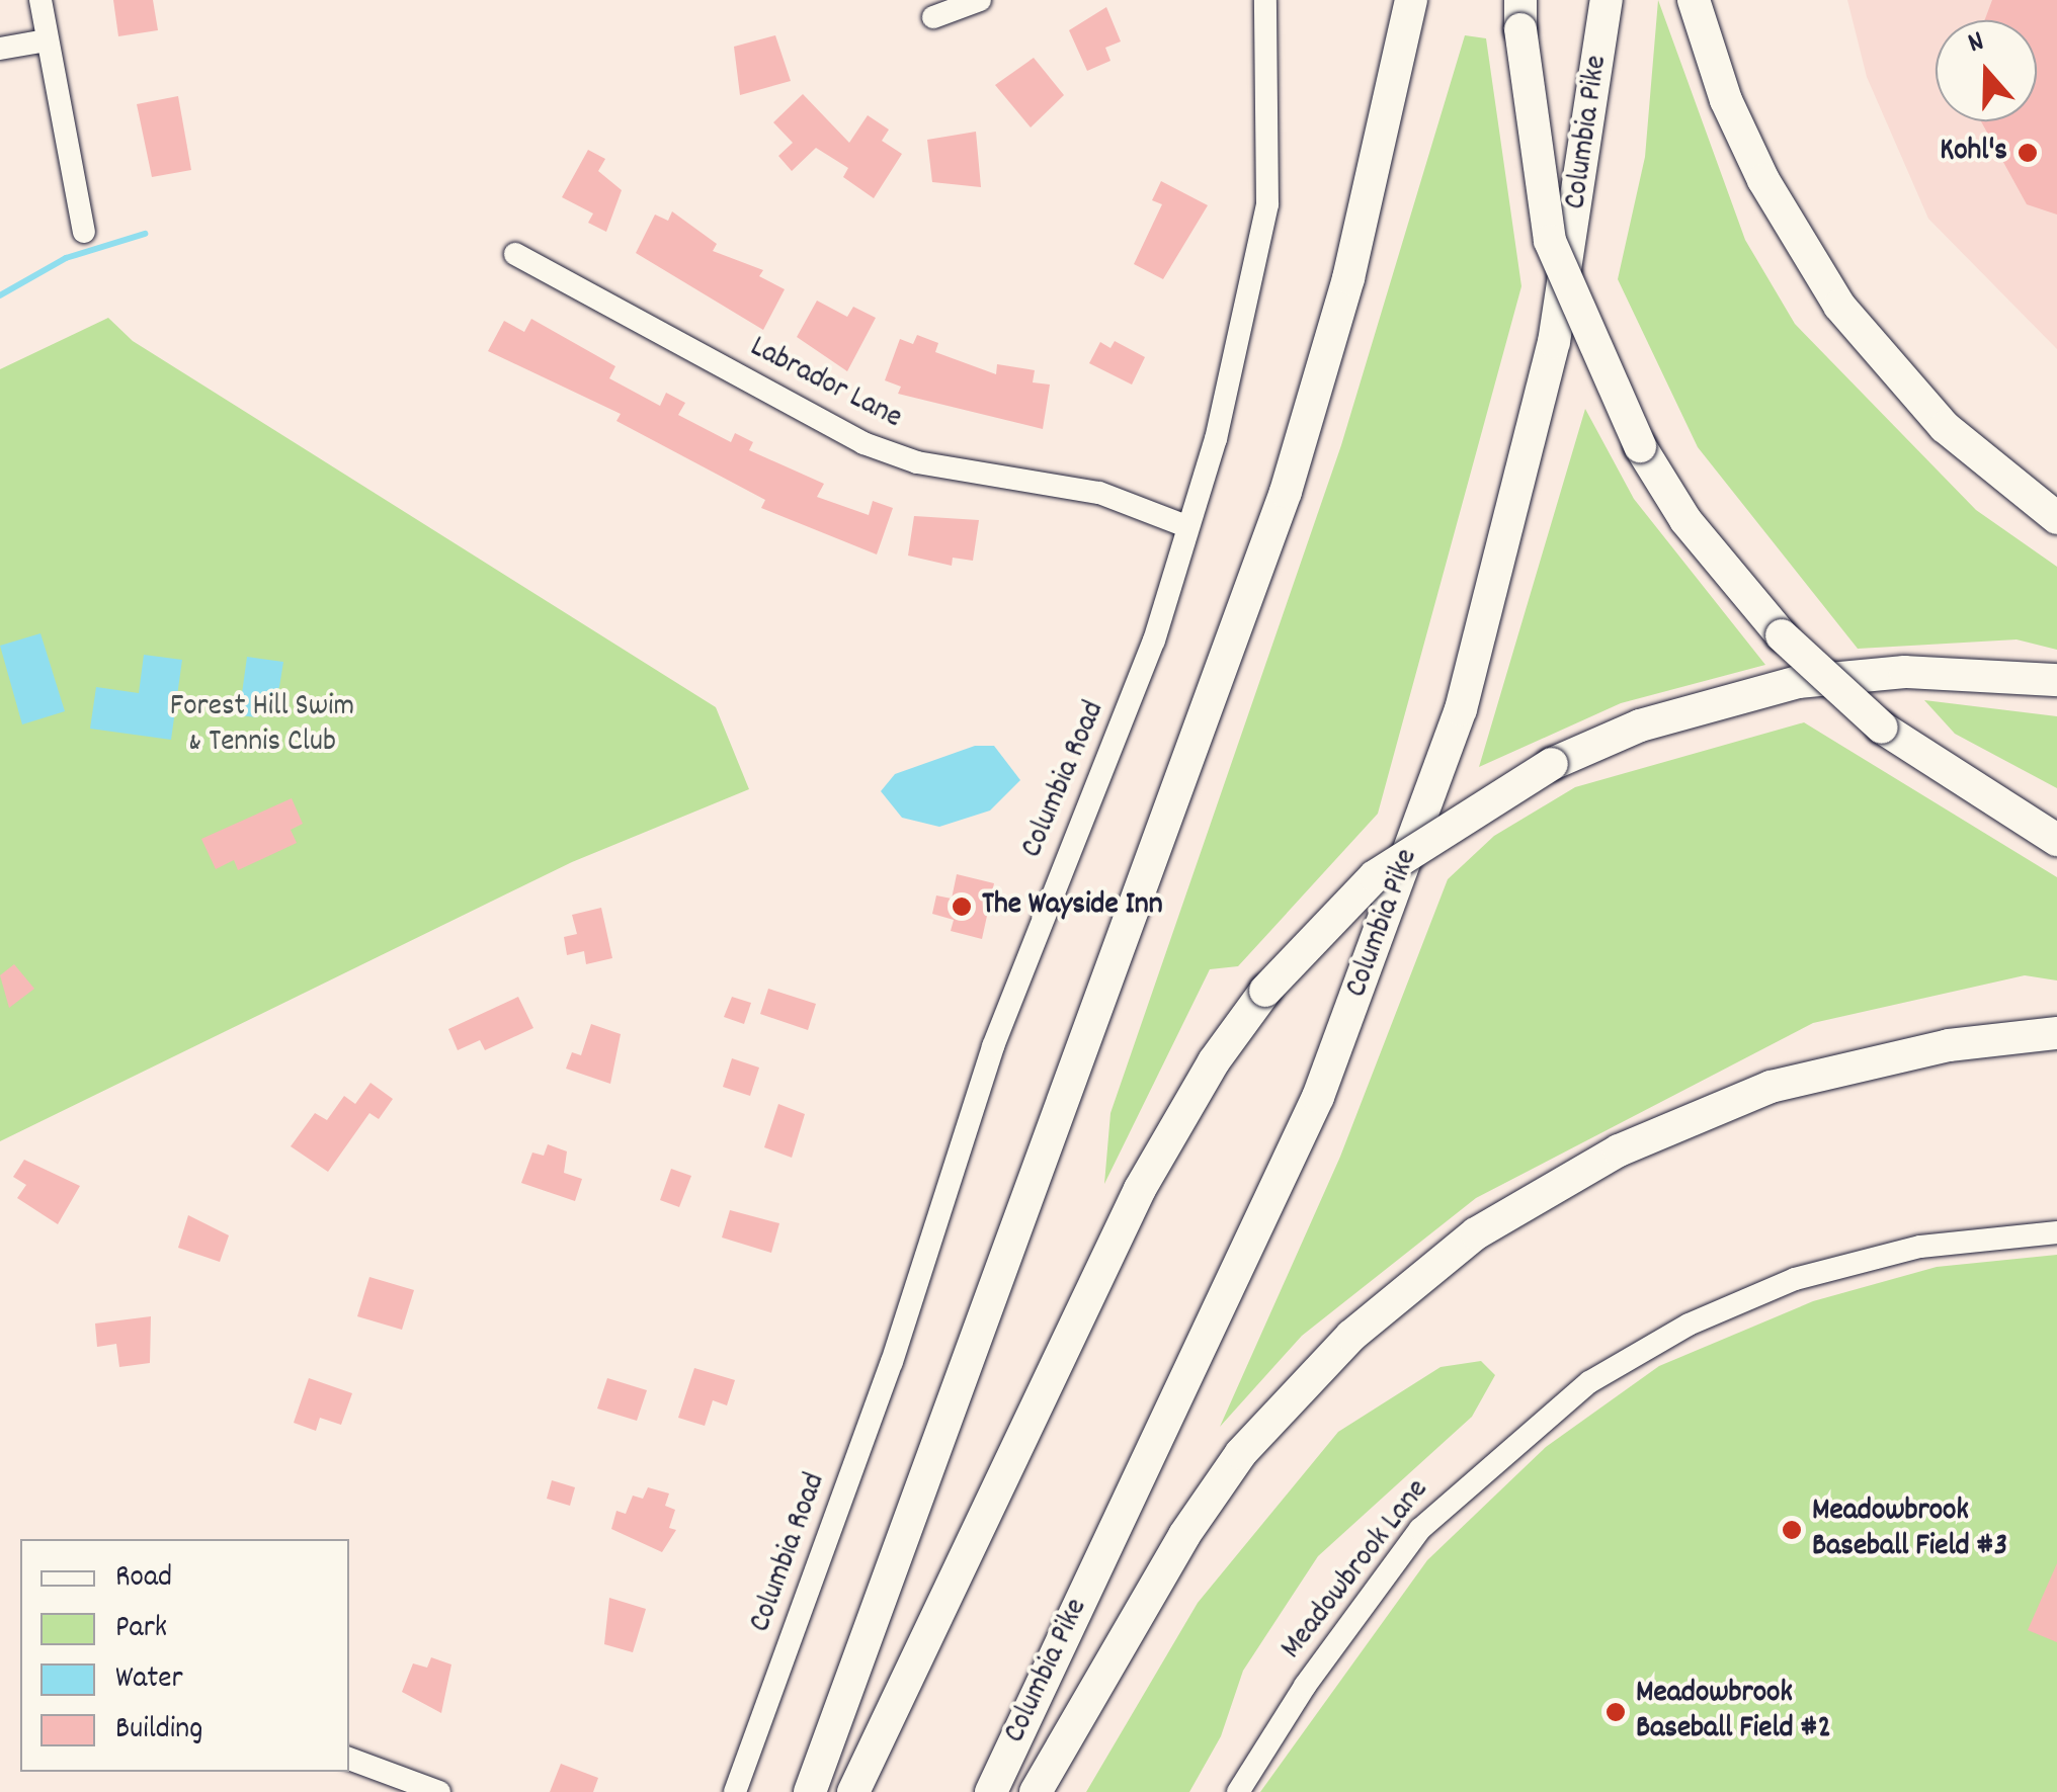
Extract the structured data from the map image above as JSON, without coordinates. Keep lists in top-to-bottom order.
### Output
{
  "streets": {
    "highway": ["Columbia Pike"],
    "street": ["Labrador Lane", "Columbia Road", "Meadowbrook Lane"]
  },
  "crossings": [
    ["Labrador Lane", "Columbia Road"]
  ],
  "parks": ["Forest Hill Swim & Tennis Club"],
  "places": [
    "Kohl's",
    "The Wayside Inn",
    "Meadowbrook Baseball Field #3",
    "Meadowbrook Baseball Field #2"
  ],
  "legend": [
    "Road",
    "Park",
    "Water",
    "Building"
  ],
  "north": "top"
}
